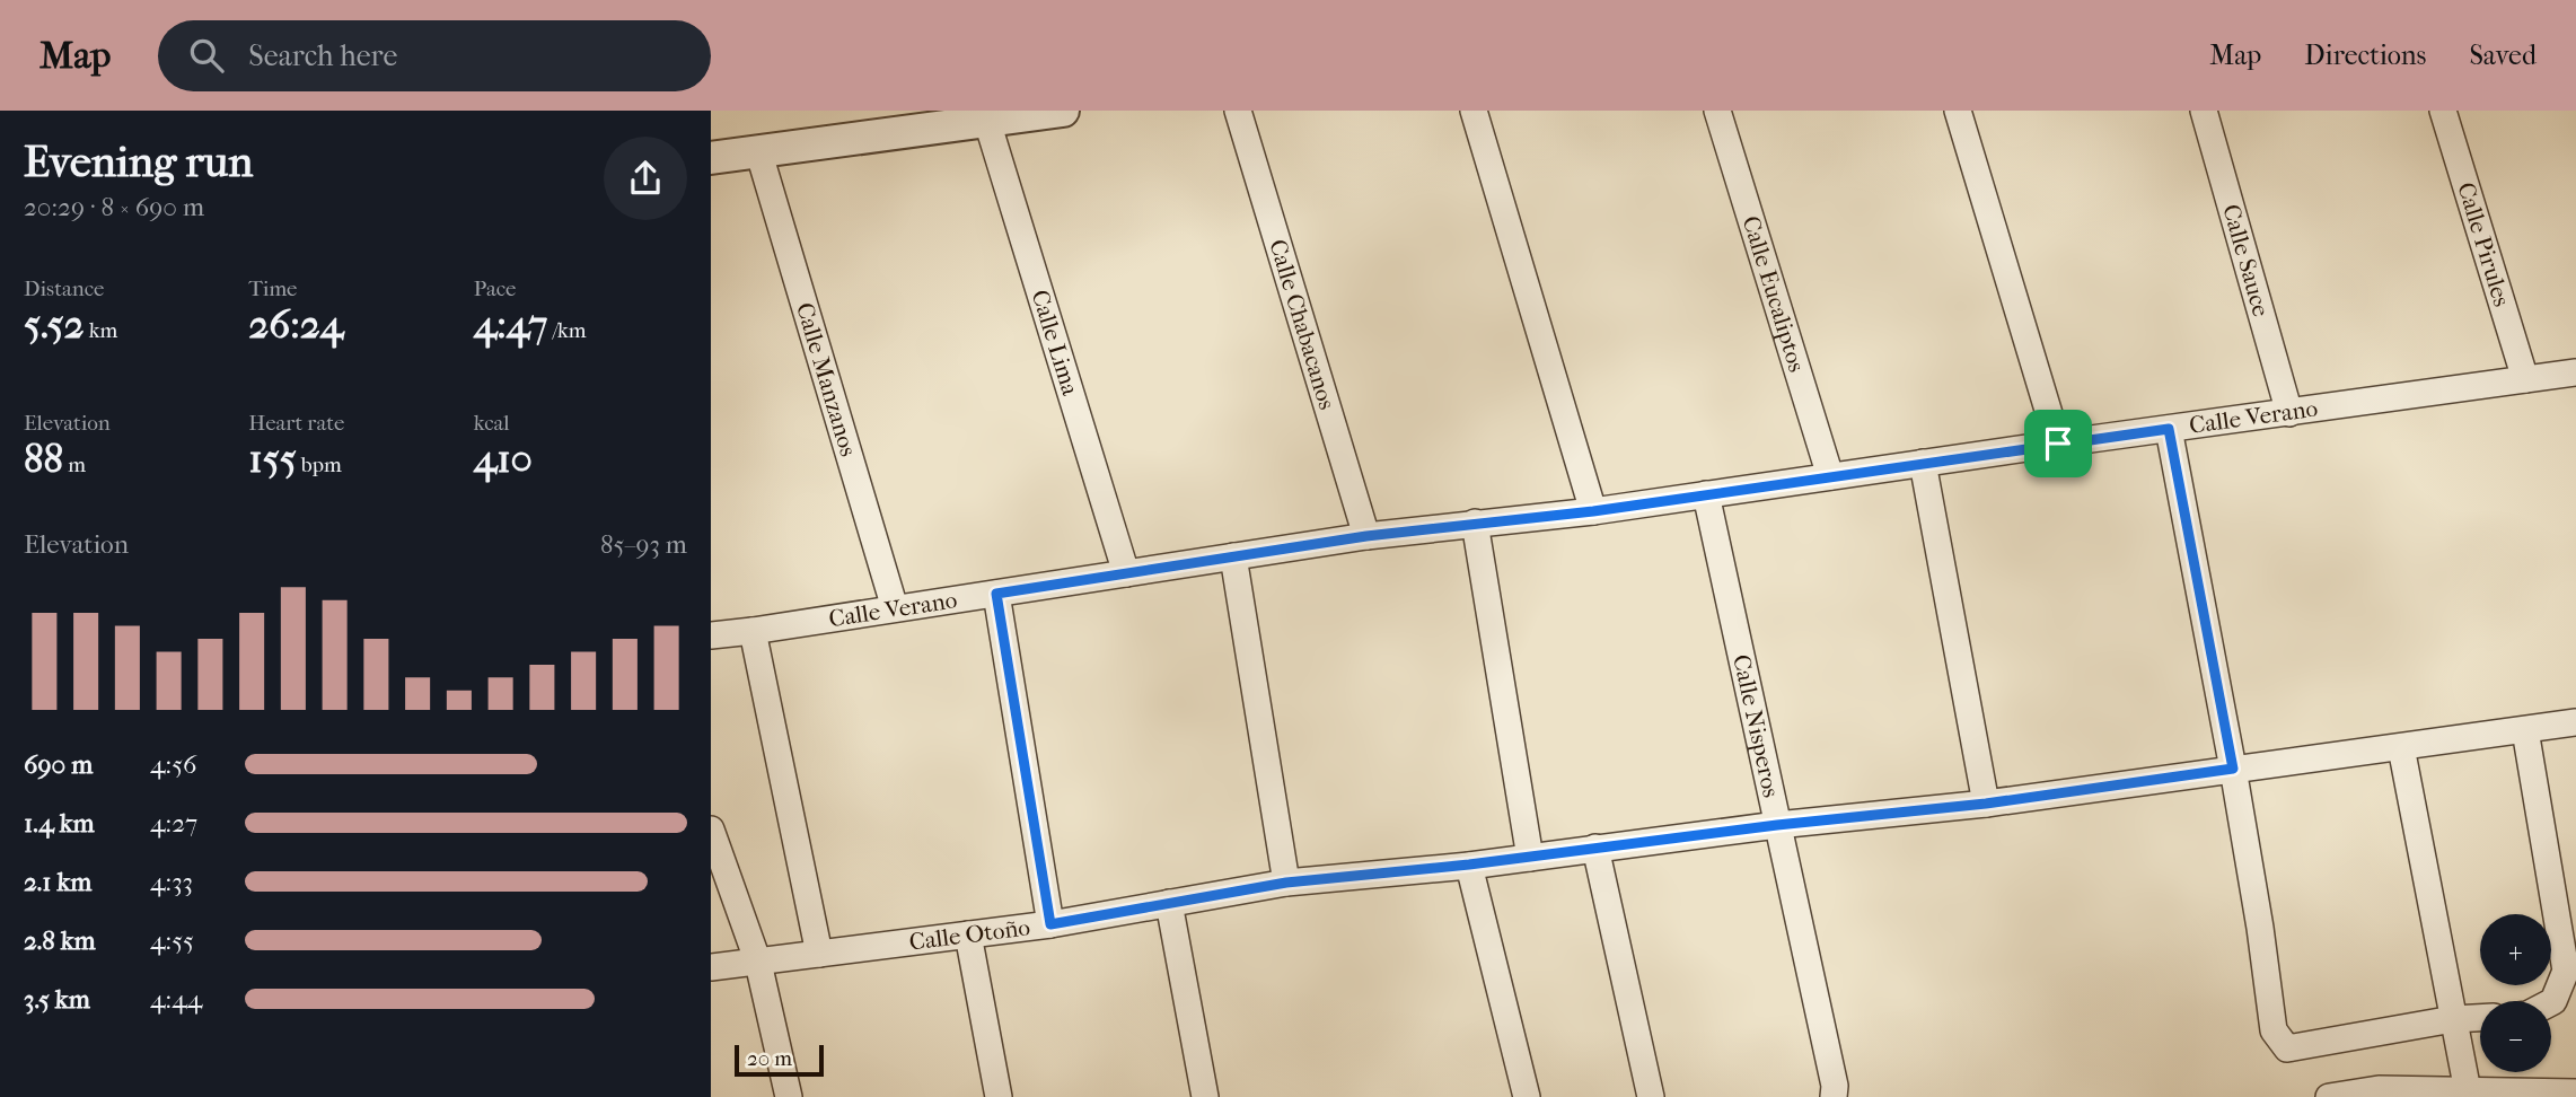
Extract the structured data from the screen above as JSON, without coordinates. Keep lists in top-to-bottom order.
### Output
{
  "streets": {
    "street": [
      "Calle Pirules",
      "Calle Sauce",
      "Calle Eucaliptos",
      "Calle Chabacanos",
      "Calle Lima",
      "Calle Manzanos",
      "Calle Verano",
      "Calle Nisperos",
      "Calle Otoño"
    ]
  },
  "crossings": [
    ["Calle Pirules", "Calle Verano"],
    ["Calle Sauce", "Calle Verano"],
    ["Calle Eucaliptos", "Calle Verano"],
    ["Calle Chabacanos", "Calle Verano"],
    ["Calle Lima", "Calle Verano"],
    ["Calle Manzanos", "Calle Verano"],
    ["Calle Verano", "Calle Nisperos"],
    ["Calle Nisperos", "Calle Otoño"]
  ],
  "scale_bar": "20 m",
  "page": {
    "header": "Map",
    "search": "Search here",
    "nav": ["Map", "Directions", "Saved"],
    "heading": ["Evening run", "20:29 · 8 × 690 m"],
    "stats": [
      ["Distance", "5.52 km"],
      ["Time", "26:24"],
      ["Pace", "4:47 /km"],
      ["Elevation", "88 m"],
      ["Heart rate", "155 bpm"],
      ["kcal", "410"]
    ],
    "chart": ["Elevation", "85–93 m"],
    "list": [
      {
        "name": "690 m",
        "note": "4:56"
      },
      {
        "name": "1.4 km",
        "note": "4:27"
      },
      {
        "name": "2.1 km",
        "note": "4:33"
      },
      {
        "name": "2.8 km",
        "note": "4:55"
      },
      {
        "name": "3.5 km",
        "note": "4:44"
      }
    ],
    "map_buttons": ["+", "−"],
    "scale": "20 m"
  }
}
